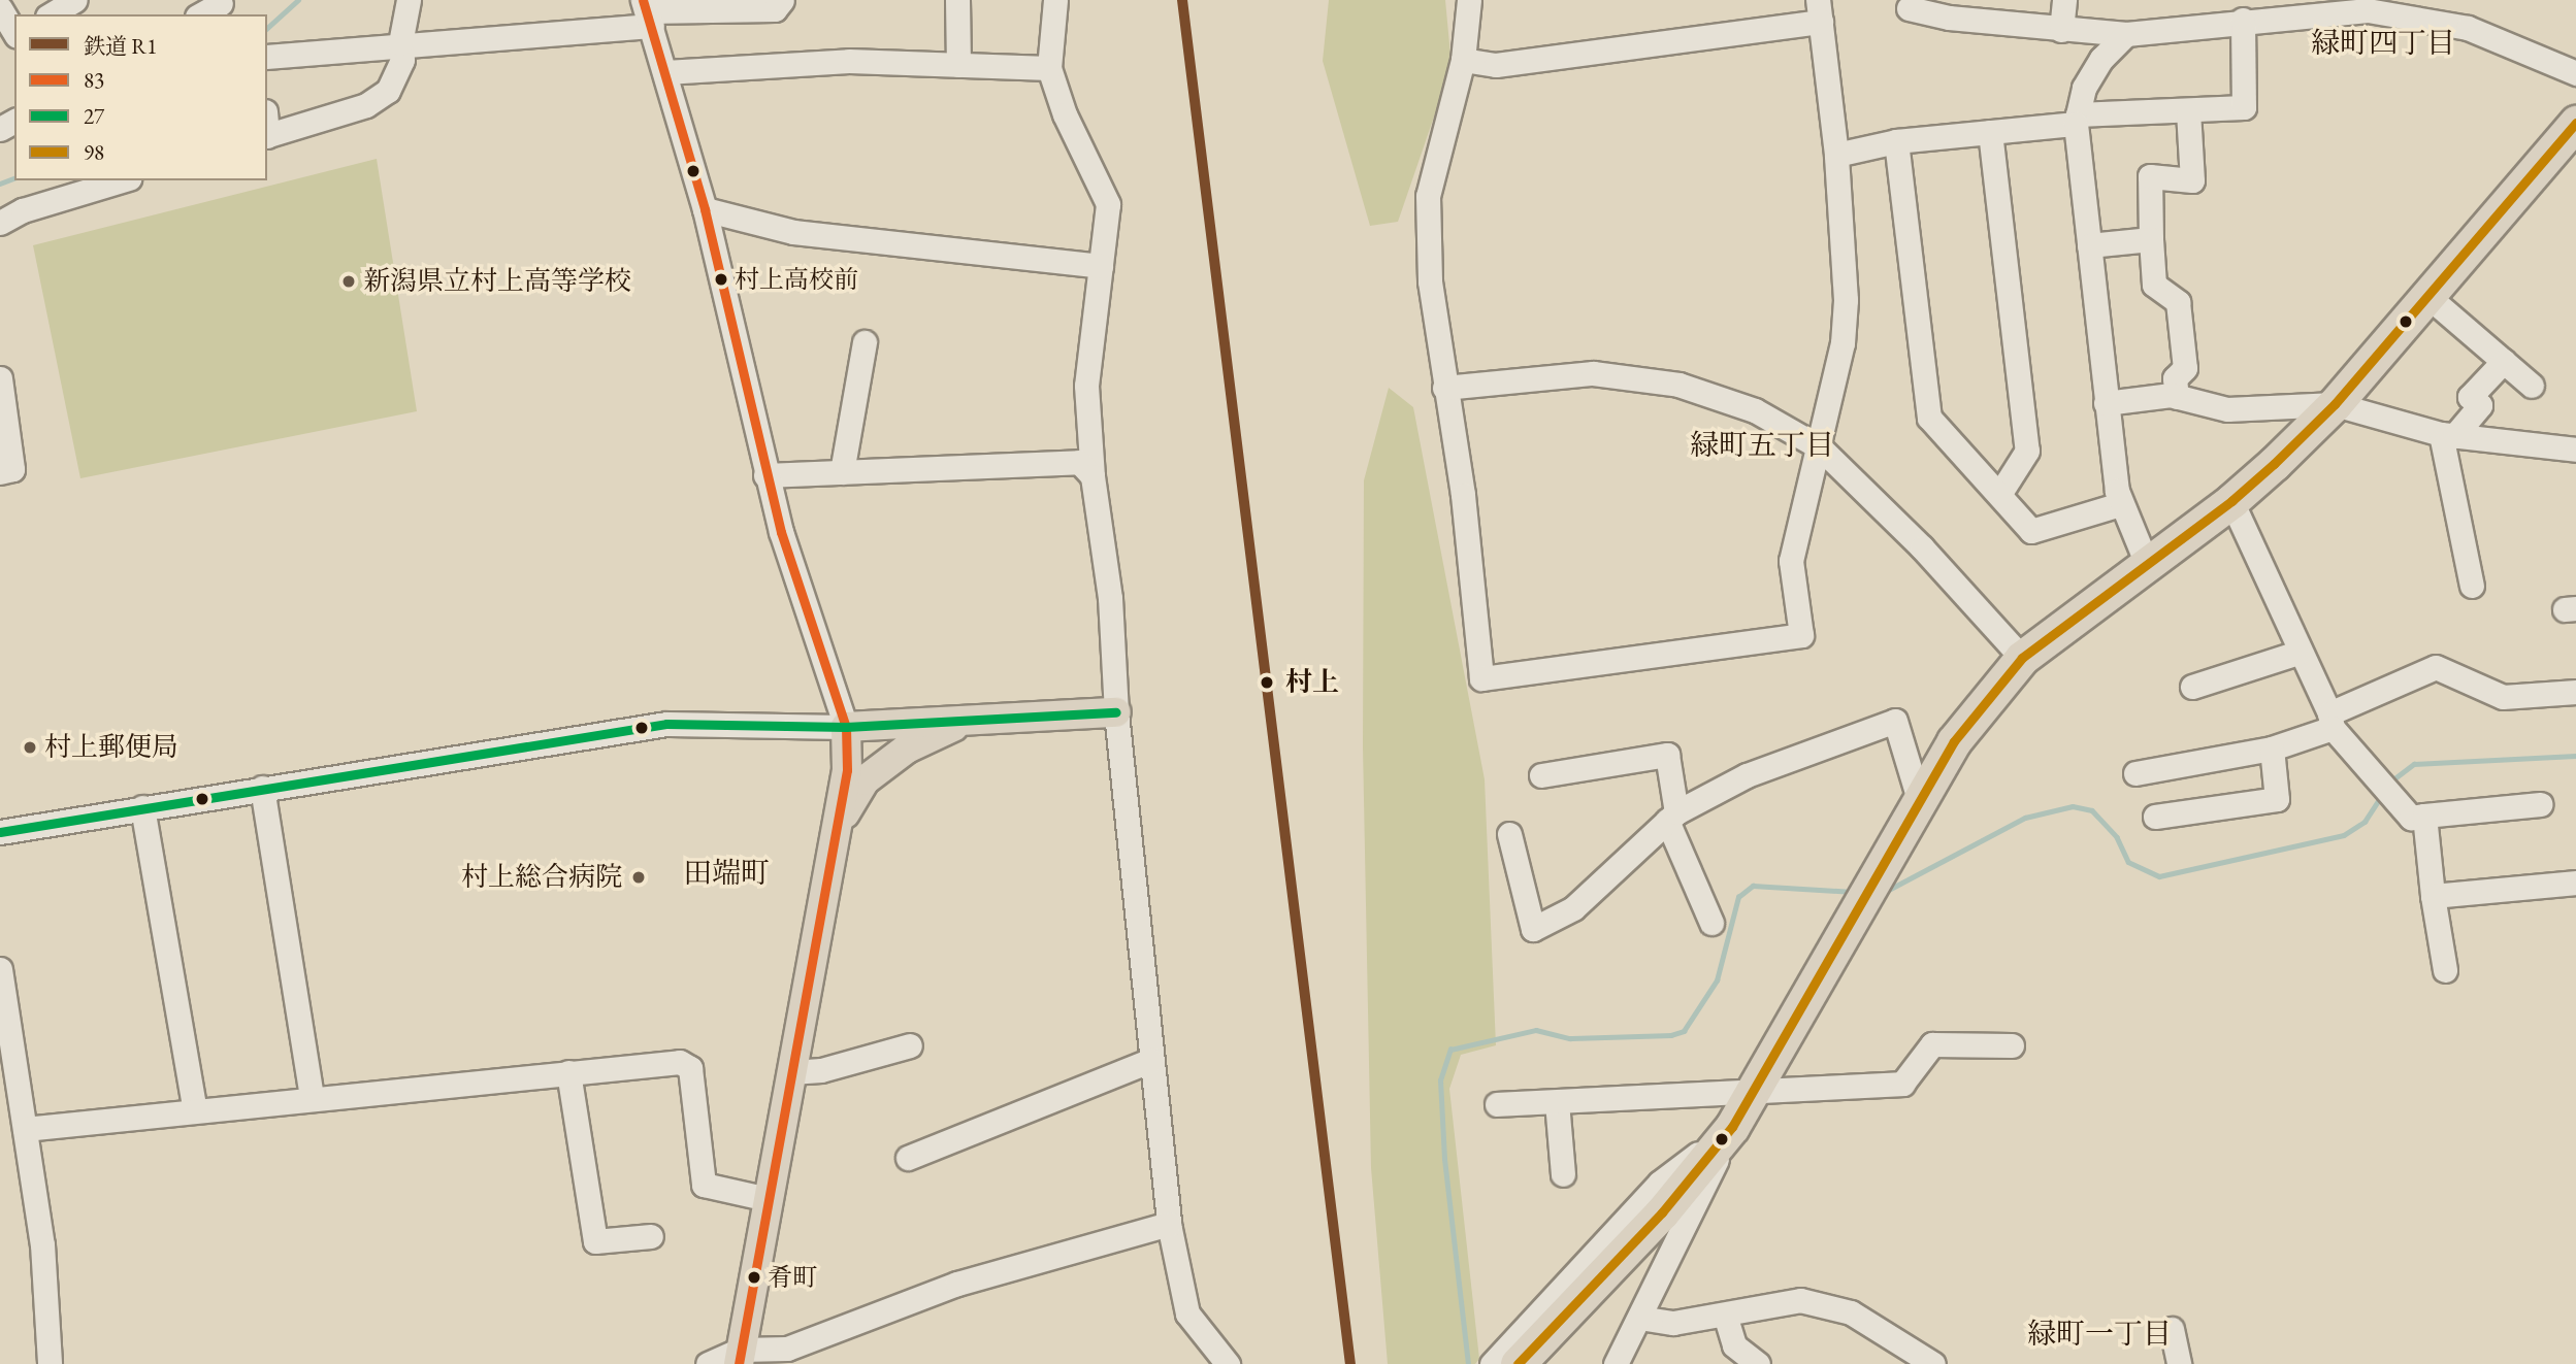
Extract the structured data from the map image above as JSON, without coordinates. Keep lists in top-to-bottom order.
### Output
{
  "districts": [
    "緑町四丁目",
    "緑町五丁目",
    "田端町",
    "緑町一丁目"
  ],
  "places": [
    "村上高校前",
    "新潟県立村上高等学校",
    "村上",
    "村上郵便局",
    "村上総合病院",
    "肴町"
  ],
  "lines": [
    "rail line R1",
    "transit line 83",
    "transit line 98",
    "transit line 27"
  ],
  "legend": [
    "鉄道 R1",
    "83",
    "27",
    "98"
  ]
}
